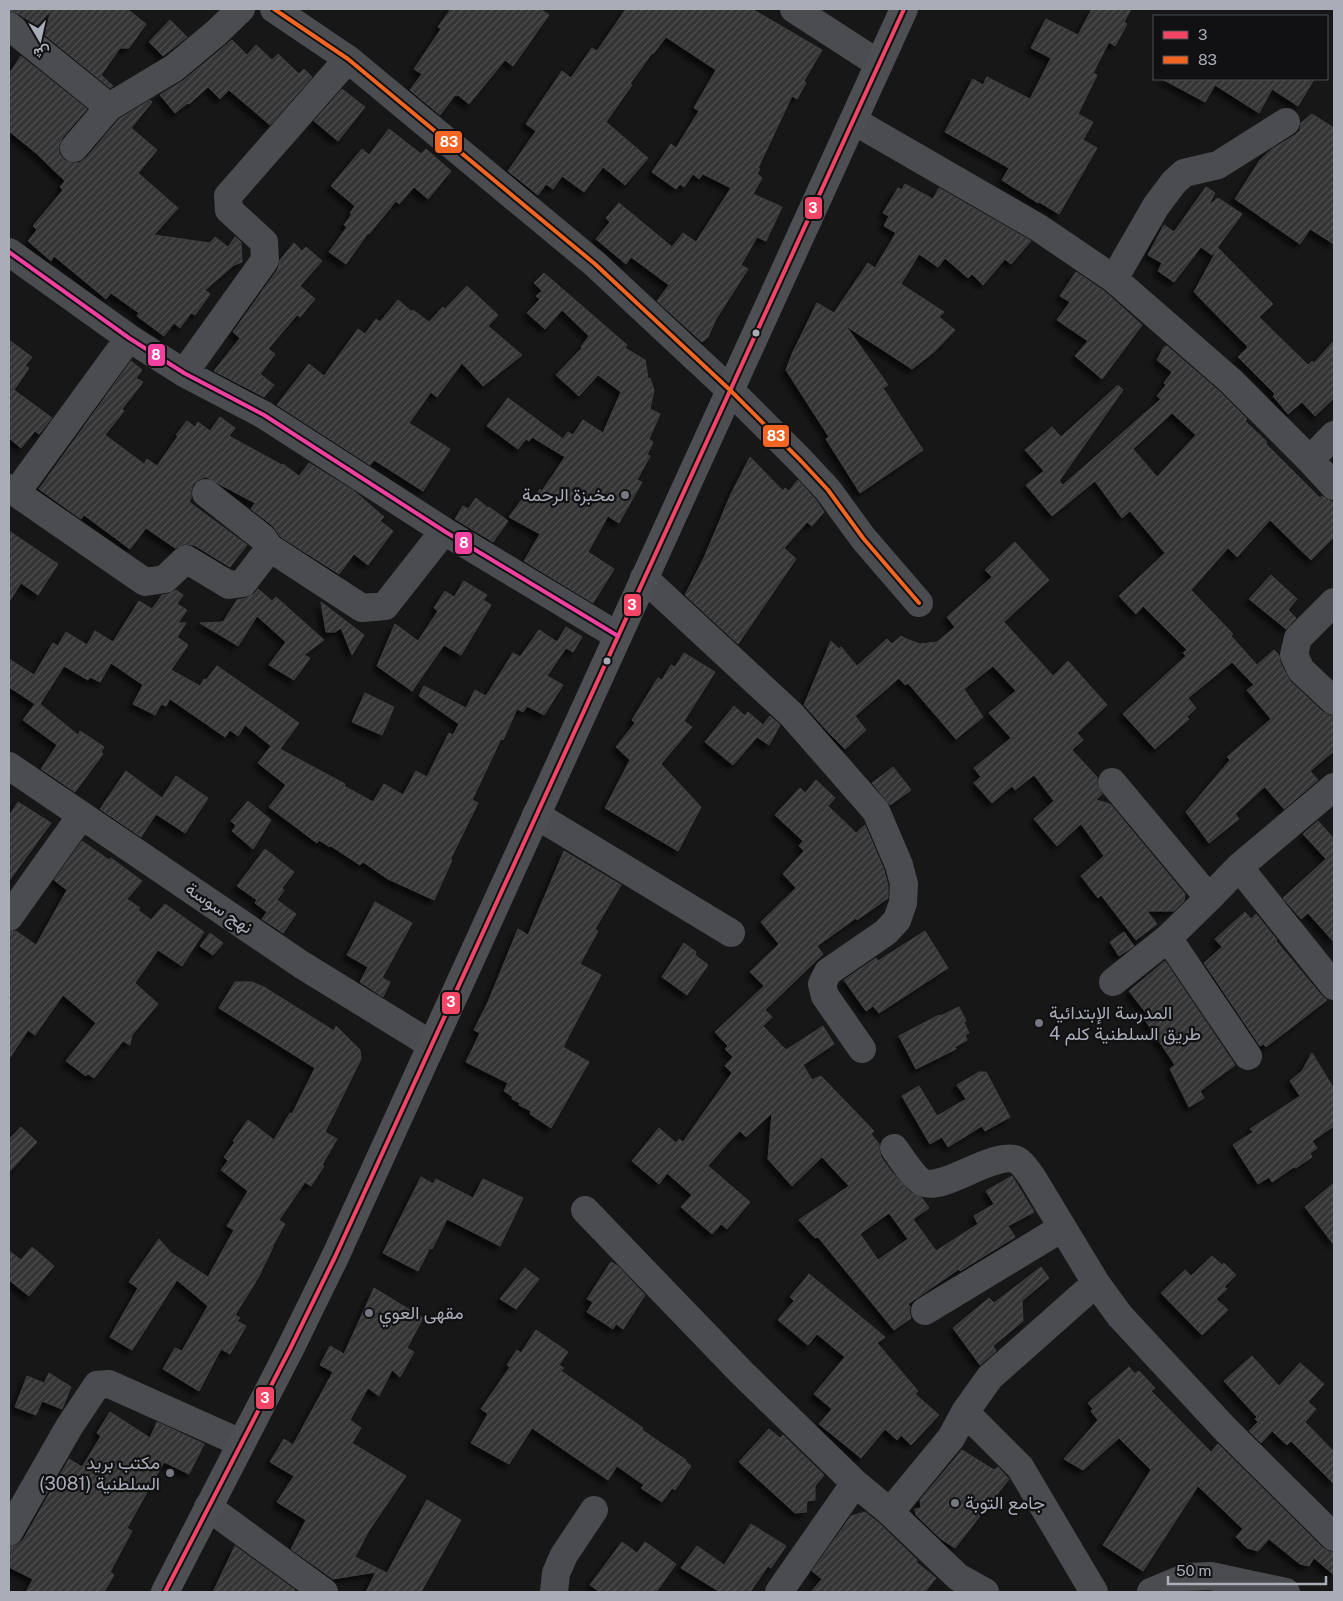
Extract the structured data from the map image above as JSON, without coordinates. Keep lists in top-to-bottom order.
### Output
{
  "streets": {
    "street": ["نهج سوسة"]
  },
  "places": [
    "مخبزة الرحمة",
    "المدرسة الإبتدائية طريق السلطنية كلم 4",
    "مقهى العوي",
    "مكتب بريد السلطنية (3081)",
    "جامع التوبة"
  ],
  "lines": ["transit line 3", "transit line 83", "transit line 8"],
  "legend": ["3", "83"],
  "scale_bar": "50 m",
  "north": "bottom"
}
